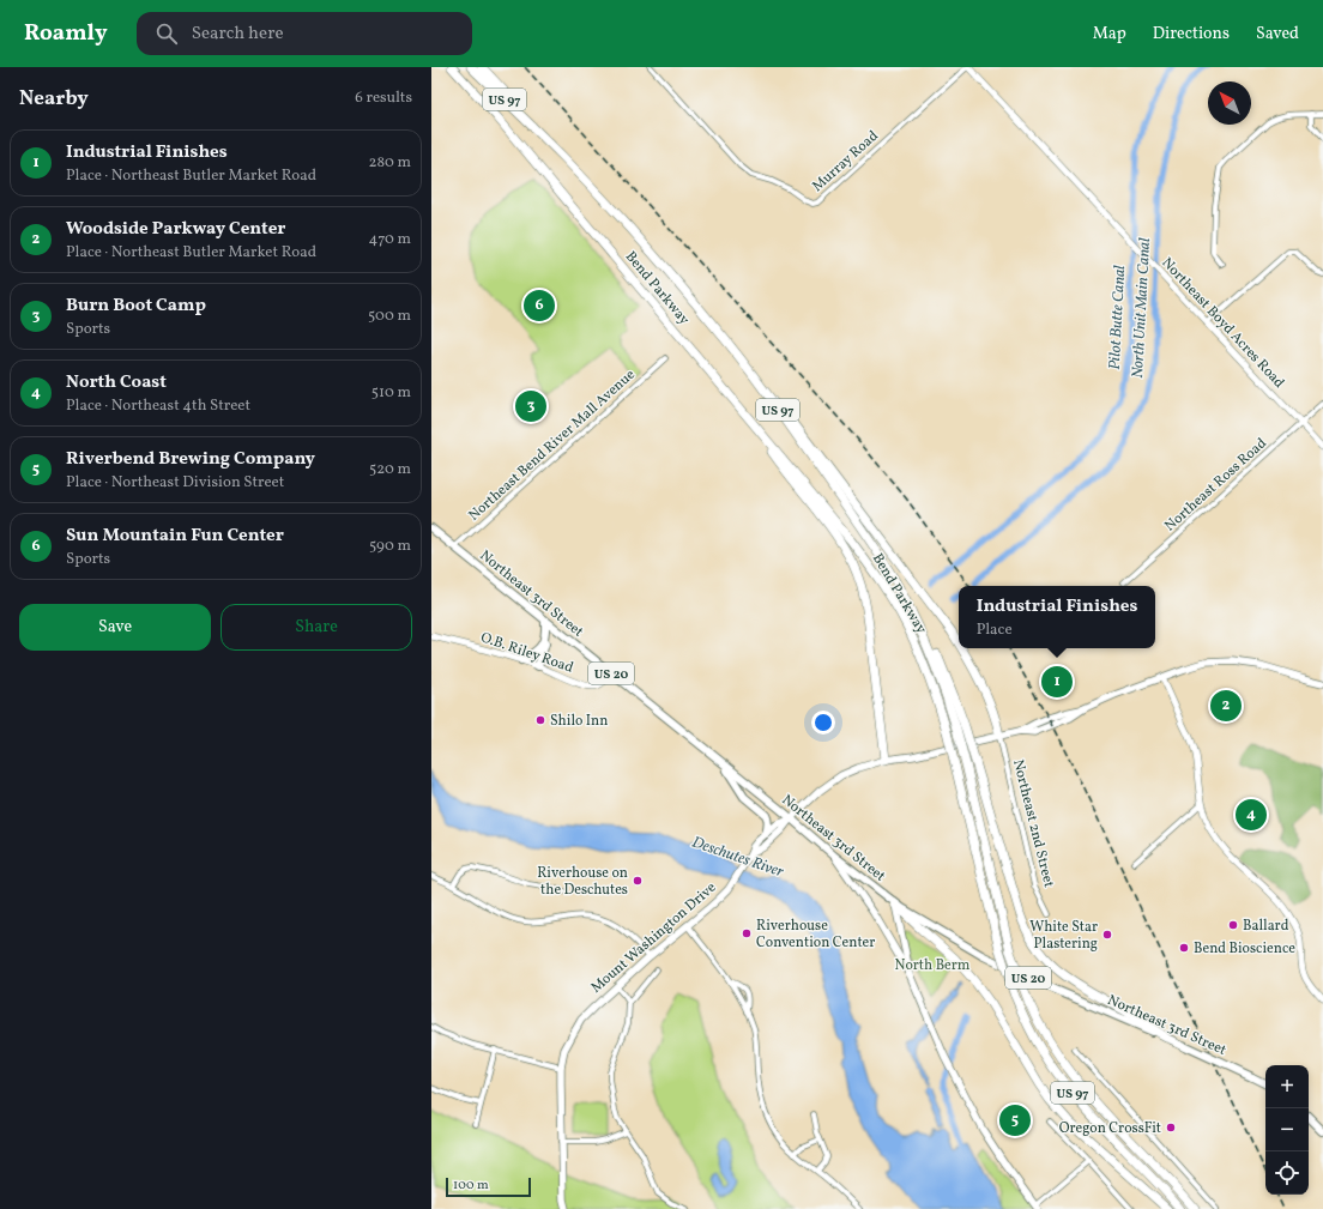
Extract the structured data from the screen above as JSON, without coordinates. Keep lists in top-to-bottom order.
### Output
{
  "streets": {
    "highway": ["US 97", "Bend Parkway"],
    "main road": ["Northeast 3rd Street", "US 20", "Mount Washington Drive"],
    "street": [
      "Murray Road",
      "Northeast Boyd Acres Road",
      "Northeast Bend River Mall Avenue",
      "Northeast Ross Road",
      "O.B. Riley Road",
      "Northeast 2nd Street"
    ]
  },
  "crossings": [
    ["Murray Road", "Northeast Boyd Acres Road"],
    ["Northeast Boyd Acres Road", "Northeast Ross Road"],
    ["Northeast Bend River Mall Avenue", "Northeast 3rd Street"],
    ["Northeast 3rd Street", "O.B. Riley Road"],
    ["Northeast 3rd Street", "Mount Washington Drive"]
  ],
  "water": ["North Unit Main Canal", "Pilot Butte Canal", "Deschutes River"],
  "parks": ["North Berm"],
  "places": [
    "Shilo Inn",
    "Riverhouse on the Deschutes",
    "Ballard",
    "Riverhouse Convention Center",
    "White Star Plastering",
    "Bend Bioscience",
    "Oregon CrossFit"
  ],
  "scale_bar": "100 m",
  "north": "top left",
  "page": {
    "header": "Roamly",
    "search": "Search here",
    "nav": ["Map", "Directions", "Saved"],
    "heading": ["Nearby", "6 results"],
    "list": [
      {
        "mark": "1",
        "name": "Industrial Finishes",
        "note": "Place · Northeast Butler Market Road",
        "value": "280 m"
      },
      {
        "mark": "2",
        "name": "Woodside Parkway Center",
        "note": "Place · Northeast Butler Market Road",
        "value": "470 m"
      },
      {
        "mark": "3",
        "name": "Burn Boot Camp",
        "note": "Sports",
        "value": "500 m"
      },
      {
        "mark": "4",
        "name": "North Coast",
        "note": "Place · Northeast 4th Street",
        "value": "510 m"
      },
      {
        "mark": "5",
        "name": "Riverbend Brewing Company",
        "note": "Place · Northeast Division Street",
        "value": "520 m"
      },
      {
        "mark": "6",
        "name": "Sun Mountain Fun Center",
        "note": "Sports",
        "value": "590 m"
      }
    ],
    "pins": [
      "6",
      "3",
      "1",
      "2",
      "4",
      "5"
    ],
    "popup": ["Industrial Finishes", "Place"],
    "buttons": ["Save", "Share"],
    "map_buttons": ["+", "−"],
    "scale": "100 m"
  }
}
